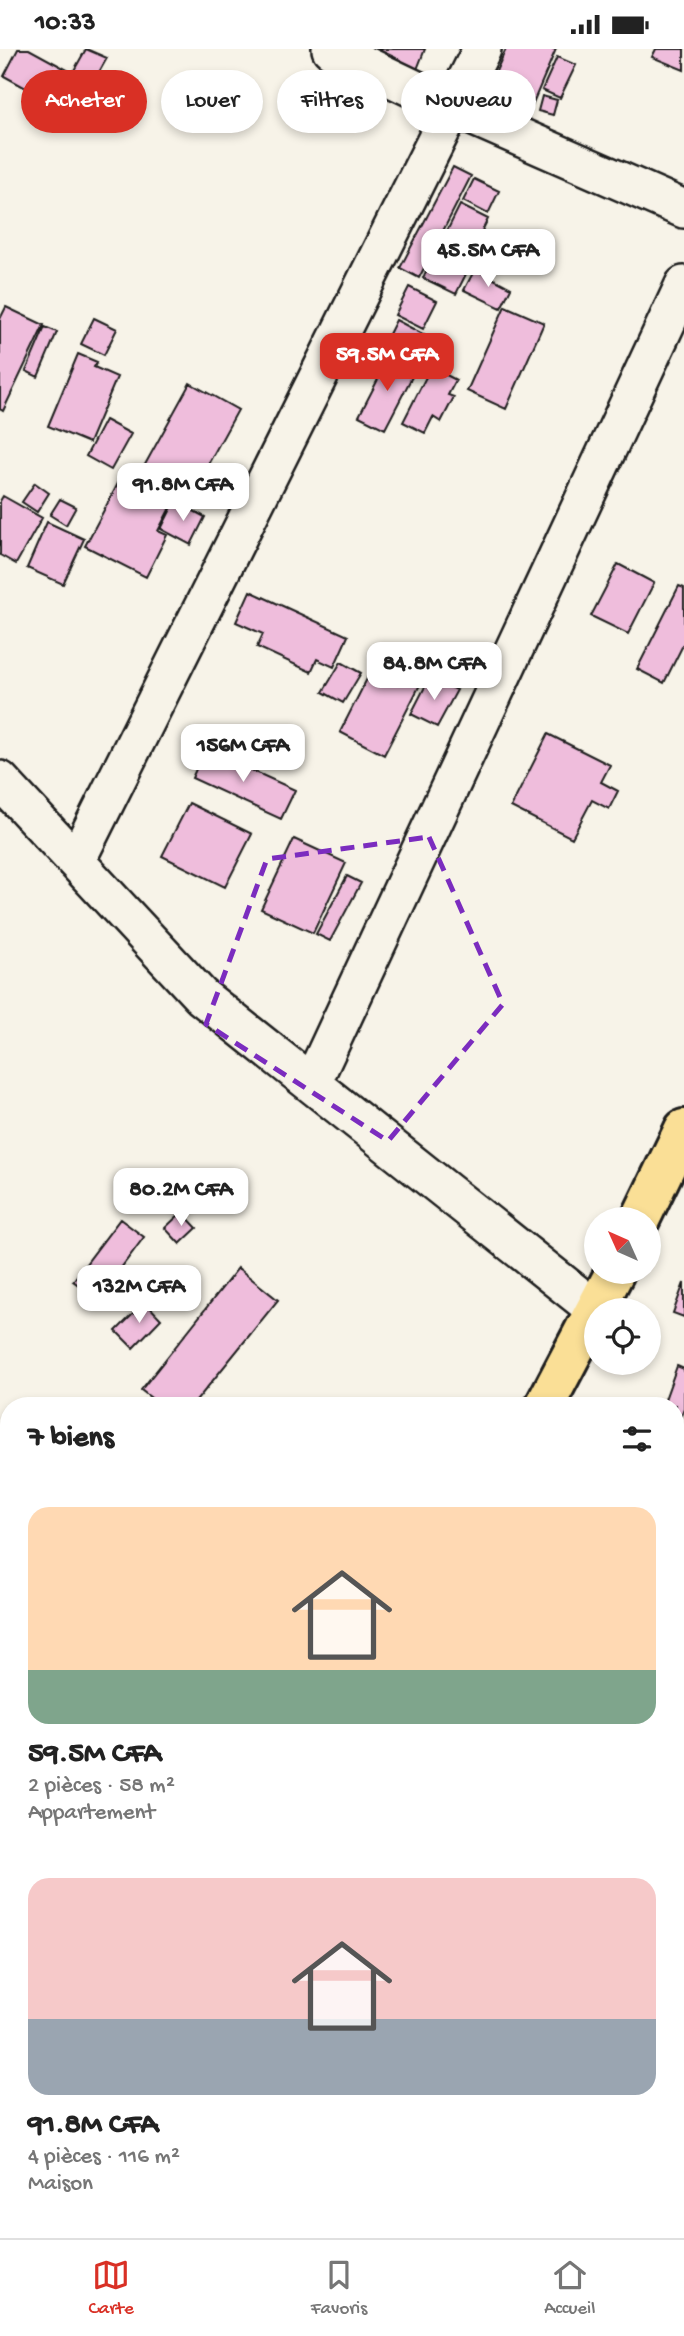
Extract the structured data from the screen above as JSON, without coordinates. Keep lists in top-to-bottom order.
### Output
{
  "north": "top left",
  "page": {
    "status": "10:33",
    "chip": [
      "Acheter",
      "Louer",
      "Filtres",
      "Nouveau"
    ],
    "price": [
      "45.5M CFA",
      "59.5M CFA",
      "91.8M CFA",
      "84.8M CFA",
      "156M CFA",
      "80.2M CFA",
      "132M CFA"
    ],
    "heading": "7 biens",
    "list": [
      {
        "name": "59.5M CFA",
        "note": "2 pièces · 58 m² · Appartement"
      },
      {
        "name": "91.8M CFA",
        "note": "4 pièces · 116 m² · Maison"
      }
    ],
    "tabs": ["Carte", "Favoris", "Accueil"]
  }
}
